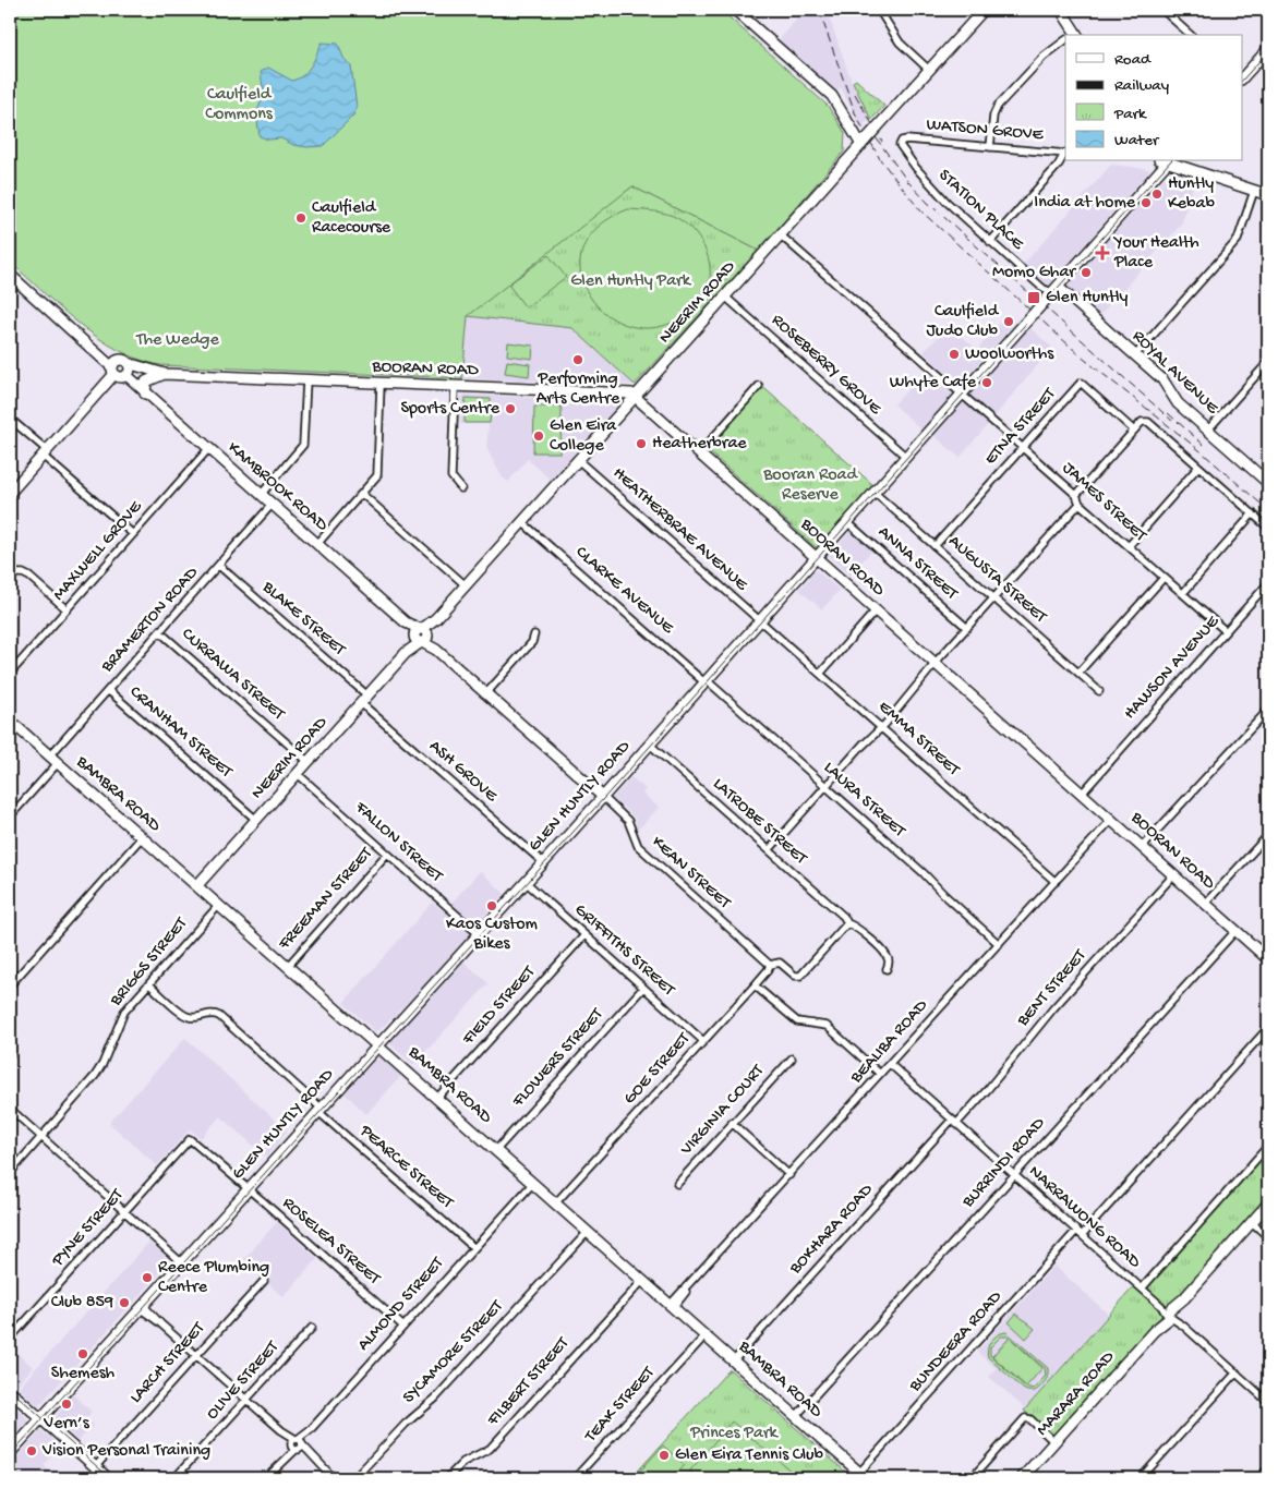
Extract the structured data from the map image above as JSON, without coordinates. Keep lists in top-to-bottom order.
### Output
{
  "streets": {
    "street": [
      "WATSON GROVE",
      "STATION PLACE",
      "NEERIM ROAD",
      "ROSEBERRY GROVE",
      "BOORAN ROAD",
      "ROYAL AVENUE",
      "ETNA STREET",
      "KAMBROOK ROAD",
      "JAMES STREET",
      "HEATHERBRAE AVENUE",
      "MAXWELL GROVE",
      "ANNA STREET",
      "AUGUSTA STREET",
      "CLARKE AVENUE",
      "BLAKE STREET",
      "BRAMERTON ROAD",
      "HAWSON AVENUE",
      "CURRAWA STREET",
      "CRANHAM STREET",
      "EMMA STREET",
      "ASH GROVE",
      "BAMBRA ROAD",
      "GLEN HUNTLY ROAD",
      "LAURA STREET",
      "LATROBE STREET",
      "FALLON STREET",
      "KEAN STREET",
      "FREEMAN STREET",
      "GRIFFITHS STREET",
      "BRIGGS STREET",
      "BENT STREET",
      "FIELD STREET",
      "BEALIBA ROAD",
      "FLOWERS STREET",
      "GOE STREET",
      "VIRGINIA COURT",
      "BURRINDI ROAD",
      "PEARCE STREET",
      "NARRAWONG ROAD",
      "PYNE STREET",
      "BOKHARA ROAD",
      "ROSELEA STREET",
      "ALMOND STREET",
      "BUNDEERA ROAD",
      "SYCAMORE STREET",
      "LARCH STREET",
      "OLIVE STREET",
      "FILBERT STREET",
      "MARARA ROAD",
      "TEAK STREET"
    ]
  },
  "crossings": [
    ["WATSON GROVE", "STATION PLACE"],
    ["STATION PLACE", "ROYAL AVENUE"],
    ["STATION PLACE", "GLEN HUNTLY ROAD"],
    ["NEERIM ROAD", "ROSEBERRY GROVE"],
    ["NEERIM ROAD", "BOORAN ROAD"],
    ["NEERIM ROAD", "KAMBROOK ROAD"],
    ["NEERIM ROAD", "JAMES STREET"],
    ["NEERIM ROAD", "HEATHERBRAE AVENUE"],
    ["NEERIM ROAD", "CLARKE AVENUE"],
    ["NEERIM ROAD", "BLAKE STREET"],
    ["NEERIM ROAD", "CURRAWA STREET"],
    ["NEERIM ROAD", "CRANHAM STREET"],
    ["NEERIM ROAD", "ASH GROVE"],
    ["NEERIM ROAD", "BAMBRA ROAD"],
    ["NEERIM ROAD", "FALLON STREET"],
    ["ROSEBERRY GROVE", "GLEN HUNTLY ROAD"],
    ["BOORAN ROAD", "KAMBROOK ROAD"],
    ["BOORAN ROAD", "HAWSON AVENUE"],
    ["BOORAN ROAD", "GLEN HUNTLY ROAD"],
    ["BOORAN ROAD", "BENT STREET"],
    ["BOORAN ROAD", "BEALIBA ROAD"],
    ["BOORAN ROAD", "BURRINDI ROAD"],
    ["ROYAL AVENUE", "GLEN HUNTLY ROAD"],
    ["ETNA STREET", "JAMES STREET"],
    ["ETNA STREET", "AUGUSTA STREET"],
    ["KAMBROOK ROAD", "MAXWELL GROVE"],
    ["KAMBROOK ROAD", "BRAMERTON ROAD"],
    ["KAMBROOK ROAD", "GLEN HUNTLY ROAD"],
    ["KAMBROOK ROAD", "KEAN STREET"],
    ["JAMES STREET", "HAWSON AVENUE"],
    ["JAMES STREET", "GLEN HUNTLY ROAD"],
    ["HEATHERBRAE AVENUE", "EMMA STREET"],
    ["HEATHERBRAE AVENUE", "GLEN HUNTLY ROAD"],
    ["ANNA STREET", "GLEN HUNTLY ROAD"],
    ["AUGUSTA STREET", "GLEN HUNTLY ROAD"],
    ["CLARKE AVENUE", "GLEN HUNTLY ROAD"],
    ["CLARKE AVENUE", "LAURA STREET"],
    ["BLAKE STREET", "BRAMERTON ROAD"],
    ["BLAKE STREET", "ASH GROVE"],
    ["BRAMERTON ROAD", "CURRAWA STREET"],
    ["BRAMERTON ROAD", "CRANHAM STREET"],
    ["BRAMERTON ROAD", "BAMBRA ROAD"],
    ["EMMA STREET", "GLEN HUNTLY ROAD"],
    ["EMMA STREET", "BEALIBA ROAD"],
    ["ASH GROVE", "GLEN HUNTLY ROAD"],
    ["BAMBRA ROAD", "GLEN HUNTLY ROAD"],
    ["BAMBRA ROAD", "FREEMAN STREET"],
    ["BAMBRA ROAD", "BRIGGS STREET"],
    ["BAMBRA ROAD", "FIELD STREET"],
    ["BAMBRA ROAD", "BEALIBA ROAD"],
    ["BAMBRA ROAD", "FLOWERS STREET"],
    ["BAMBRA ROAD", "GOE STREET"],
    ["BAMBRA ROAD", "BURRINDI ROAD"],
    ["BAMBRA ROAD", "BOKHARA ROAD"],
    ["BAMBRA ROAD", "ALMOND STREET"],
    ["BAMBRA ROAD", "BUNDEERA ROAD"],
    ["BAMBRA ROAD", "SYCAMORE STREET"],
    ["BAMBRA ROAD", "FILBERT STREET"],
    ["BAMBRA ROAD", "TEAK STREET"],
    ["GLEN HUNTLY ROAD", "LAURA STREET"],
    ["GLEN HUNTLY ROAD", "LATROBE STREET"],
    ["GLEN HUNTLY ROAD", "FALLON STREET"],
    ["GLEN HUNTLY ROAD", "KEAN STREET"],
    ["GLEN HUNTLY ROAD", "GRIFFITHS STREET"],
    ["GLEN HUNTLY ROAD", "PEARCE STREET"],
    ["GLEN HUNTLY ROAD", "ROSELEA STREET"],
    ["LAURA STREET", "BEALIBA ROAD"],
    ["FALLON STREET", "FREEMAN STREET"],
    ["KEAN STREET", "GOE STREET"],
    ["GRIFFITHS STREET", "FIELD STREET"],
    ["GRIFFITHS STREET", "FLOWERS STREET"],
    ["GRIFFITHS STREET", "GOE STREET"],
    ["BRIGGS STREET", "PEARCE STREET"],
    ["BENT STREET", "NARRAWONG ROAD"],
    ["BENT STREET", "BOKHARA ROAD"],
    ["BEALIBA ROAD", "NARRAWONG ROAD"],
    ["BURRINDI ROAD", "NARRAWONG ROAD"],
    ["PEARCE STREET", "ALMOND STREET"],
    ["NARRAWONG ROAD", "BOKHARA ROAD"],
    ["NARRAWONG ROAD", "BUNDEERA ROAD"],
    ["NARRAWONG ROAD", "MARARA ROAD"],
    ["PYNE STREET", "ROSELEA STREET"],
    ["ROSELEA STREET", "ALMOND STREET"]
  ],
  "parks": [
    "Caulfield Commons",
    "Glen Huntly Park",
    "The Wedge",
    "Booran Road Reserve",
    "Princes Park"
  ],
  "places": {
    "other": [
      "Huntly Kebab",
      "India at home",
      "Caulfield Racecourse",
      "Momo Ghar",
      "Caulfield Judo Club",
      "Woolworths",
      "Performing Arts Centre",
      "Whyte Cafe",
      "Sports Centre",
      "Glen Eira College",
      "Heatherbrae",
      "Kaos Custom Bikes",
      "Reece Plumbing Centre",
      "Club 859",
      "Shemesh",
      "Vern’s",
      "Vision Personal Training",
      "Glen Eira Tennis Club"
    ],
    "health": ["Your Health Place"],
    "transit": ["Glen Huntly"]
  },
  "legend": [
    "Road",
    "Railway",
    "Park",
    "Water"
  ]
}
